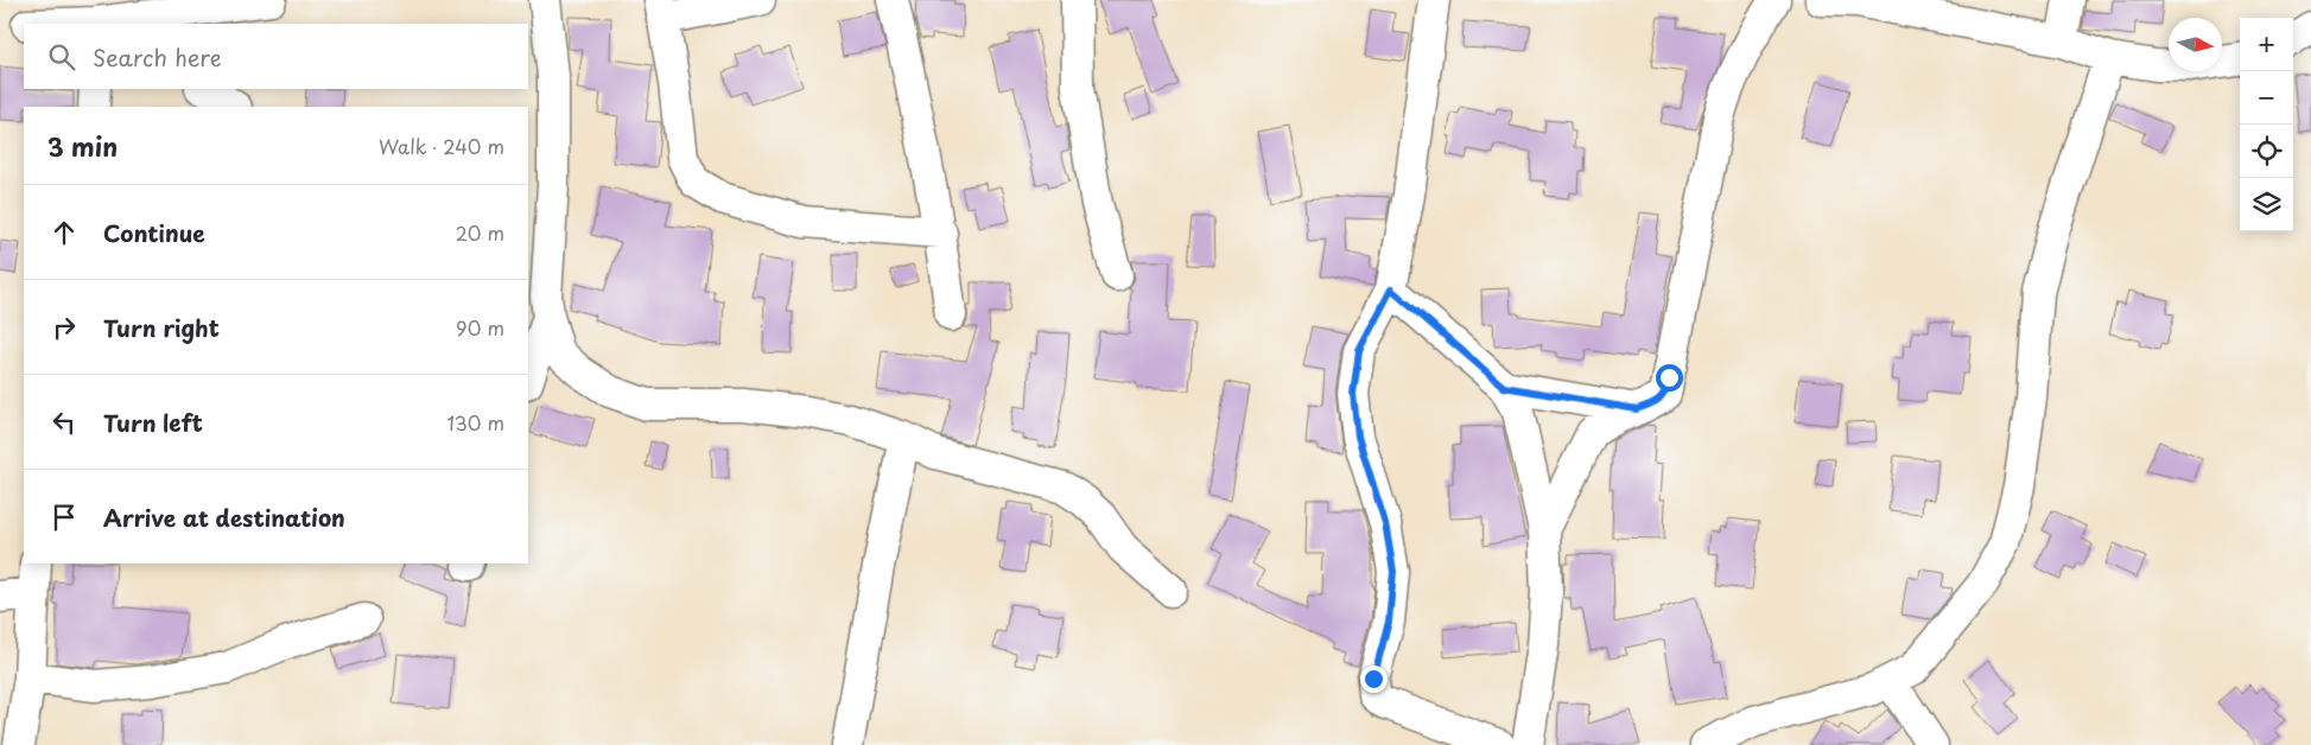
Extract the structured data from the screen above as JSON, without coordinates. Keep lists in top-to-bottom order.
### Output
{
  "north": "right",
  "page": {
    "map_buttons": ["+", "−"],
    "search": "Search here",
    "heading": ["3 min", "Walk · 240 m"],
    "list": [
      ["Continue", "20 m"],
      ["Turn right", "90 m"],
      ["Turn left", "130 m"],
      "Arrive at destination"
    ]
  }
}
